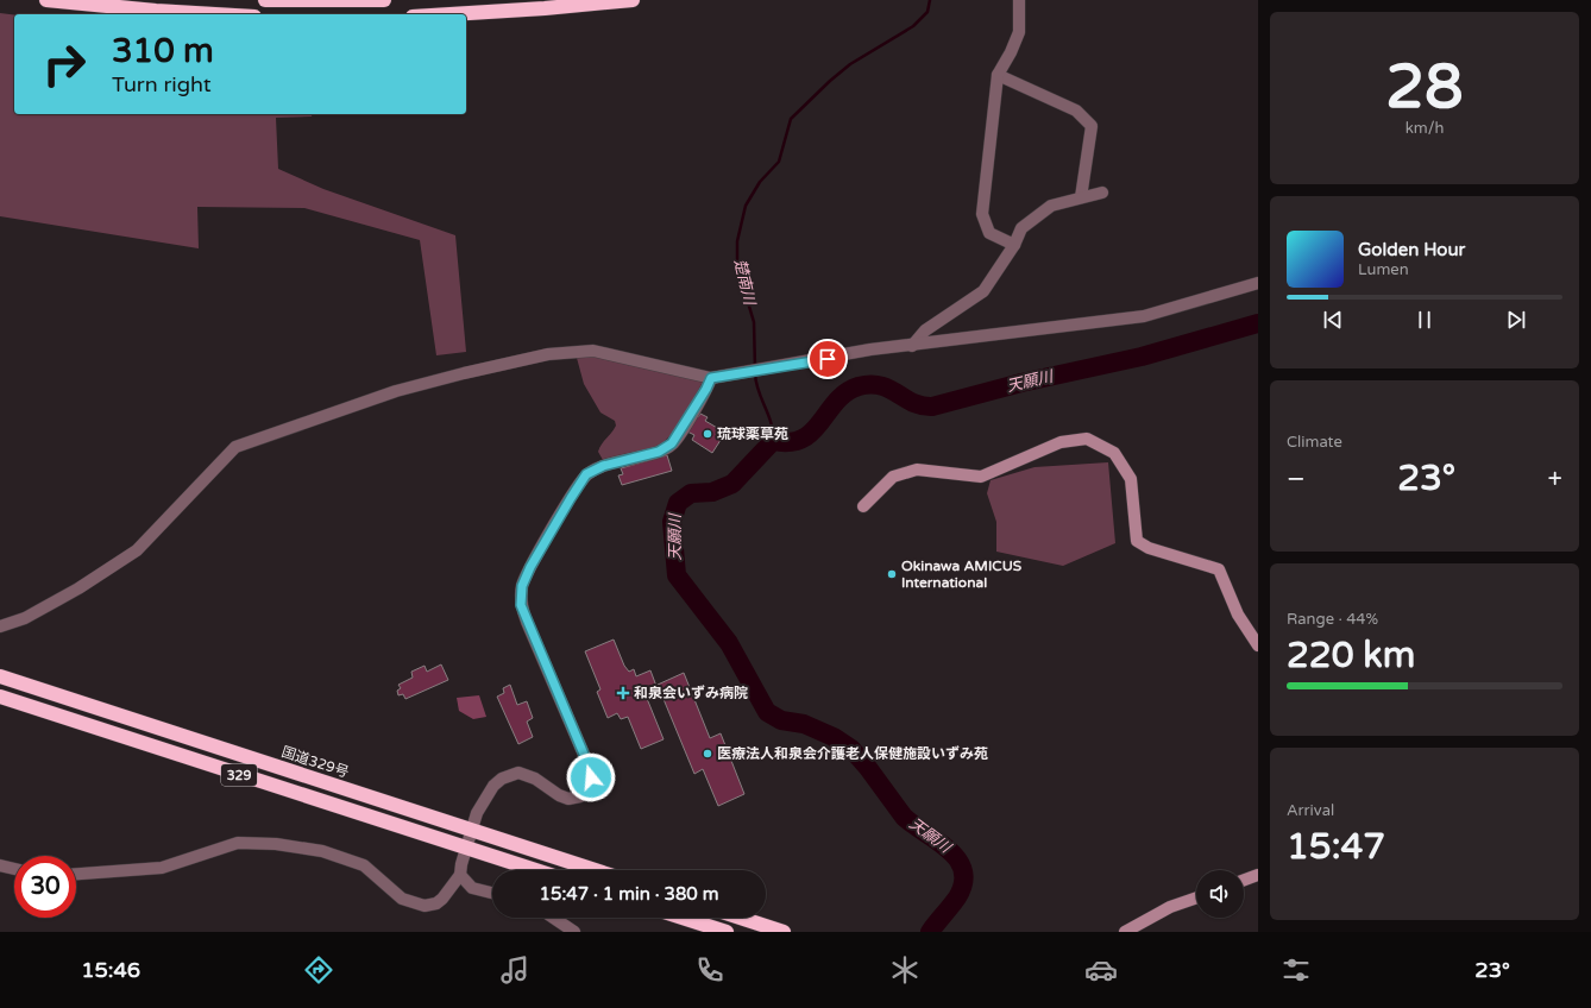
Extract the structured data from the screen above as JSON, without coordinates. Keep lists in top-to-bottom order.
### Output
{
  "streets": {
    "highway": ["国道329号", "329"]
  },
  "water": ["楚南川", "天願川"],
  "places": {
    "other": ["琉球薬草苑", "Okinawa AMICUS International", "医療法人和泉会介護老人保健施設いずみ苑"],
    "health": ["和泉会いずみ病院"]
  },
  "page": {
    "tile": [
      ["28", "km/h"],
      "Climate",
      ["Range · 44%", "220 km"],
      ["Arrival", "15:47"]
    ],
    "turn": ["310 m", "Turn right"],
    "song": ["Golden Hour", "Lumen"],
    "heat": ["−", "23°", "+"],
    "limit": "30",
    "trip": "15:47 · 1 min · 380 m",
    "tabs": ["15:46", "23°"]
  }
}
